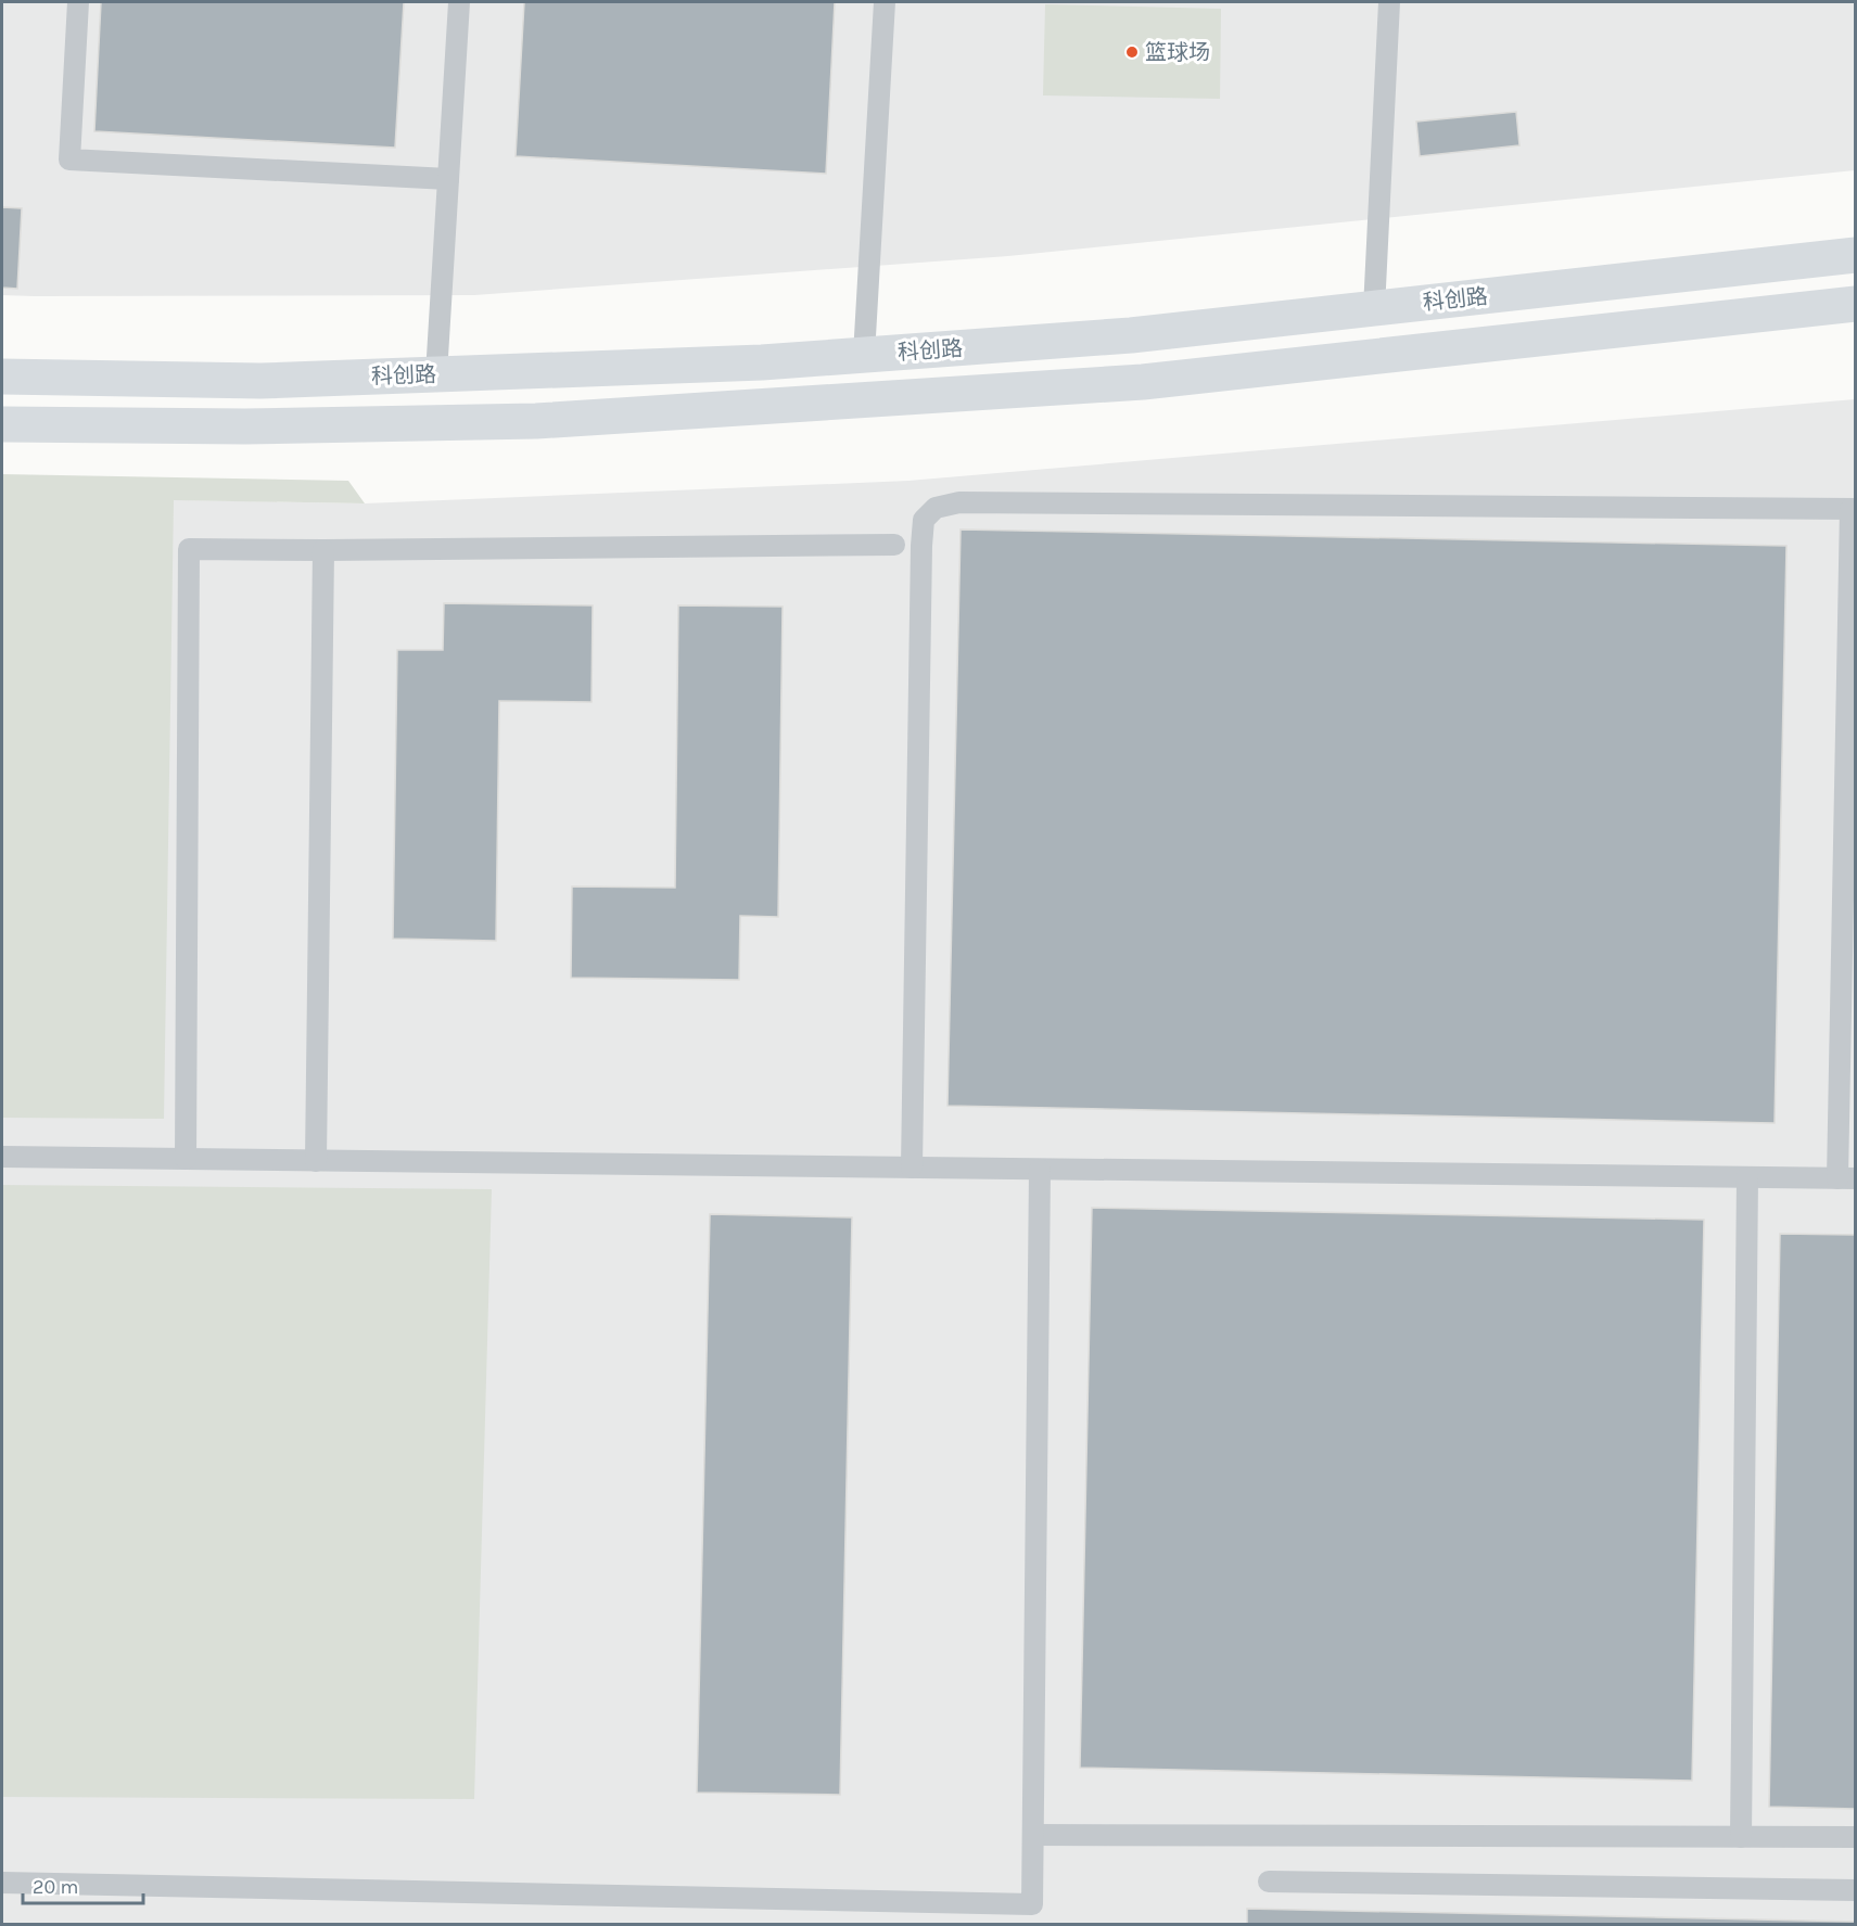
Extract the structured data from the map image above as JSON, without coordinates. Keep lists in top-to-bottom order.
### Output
{
  "streets": {
    "street": ["科创路"]
  },
  "places": ["篮球场"],
  "scale_bar": "20 m"
}
